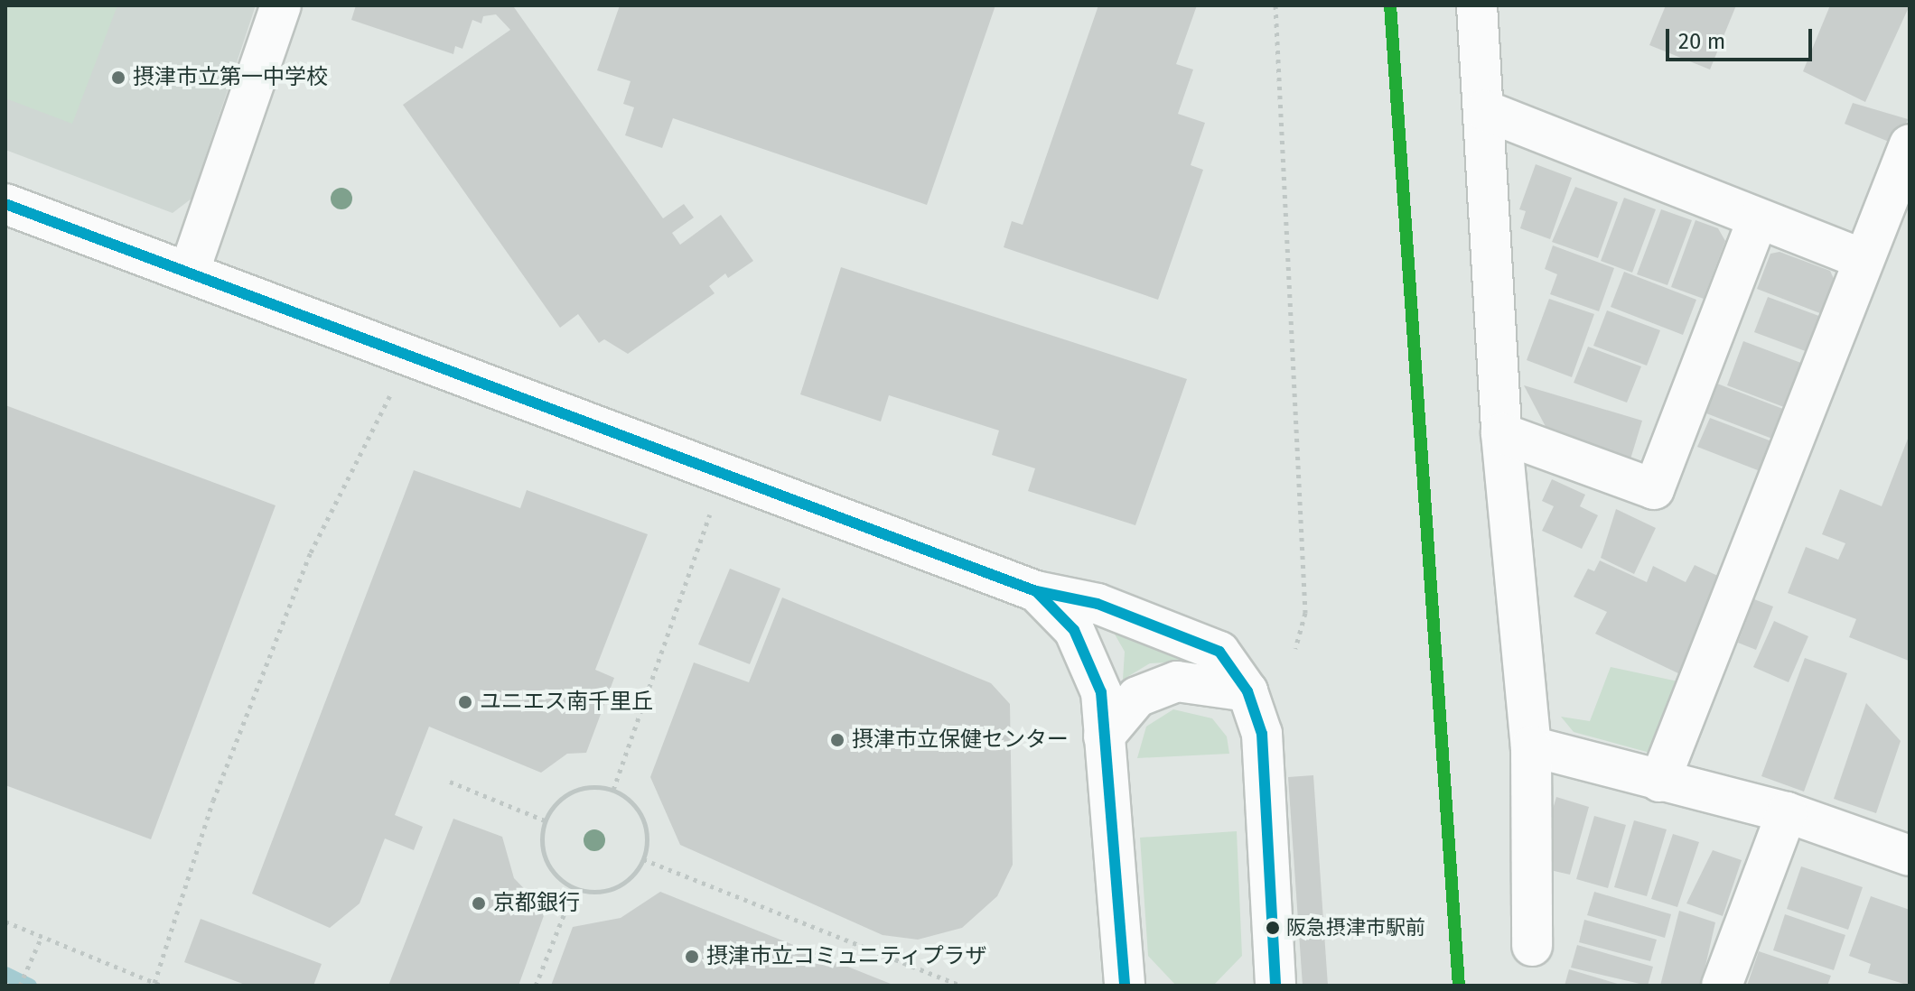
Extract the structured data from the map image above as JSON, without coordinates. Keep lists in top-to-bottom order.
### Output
{
  "places": [
    "摂津市立第一中学校",
    "ユニエス南千里丘",
    "摂津市立保健センター",
    "京都銀行",
    "阪急摂津市駅前",
    "摂津市立コミュニティプラザ"
  ],
  "scale_bar": "20 m"
}
